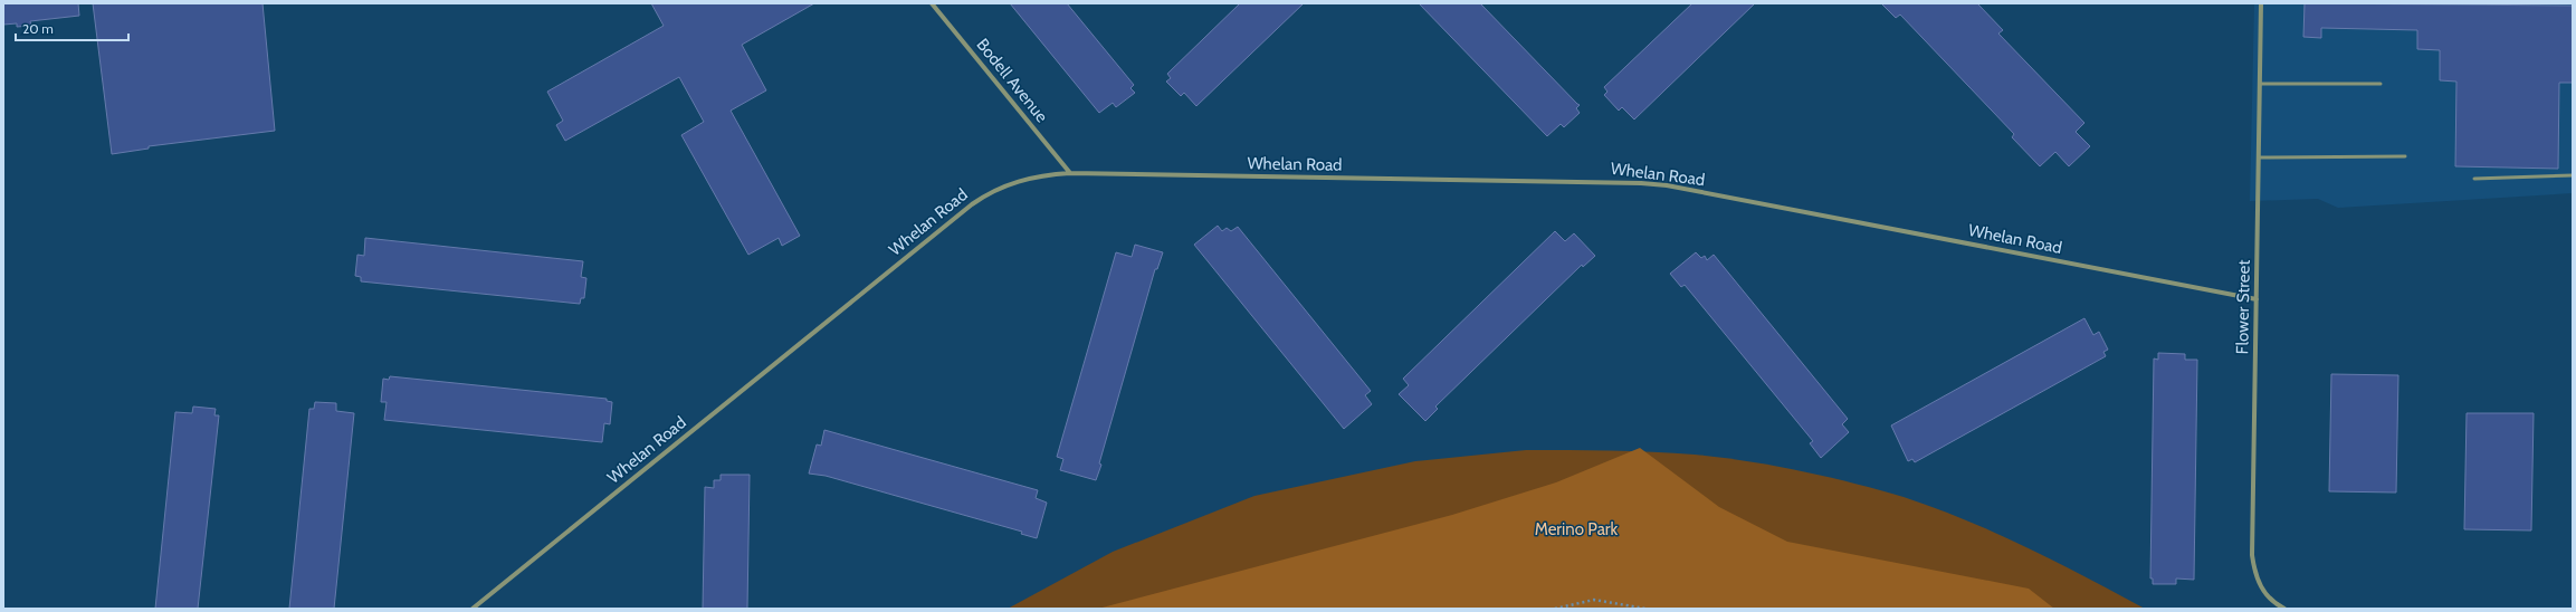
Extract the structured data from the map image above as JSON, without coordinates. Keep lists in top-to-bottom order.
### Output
{
  "streets": {
    "street": ["Bodell Avenue", "Whelan Road", "Flower Street"]
  },
  "crossings": [
    ["Bodell Avenue", "Whelan Road"],
    ["Whelan Road", "Flower Street"]
  ],
  "parks": ["Merino Park"],
  "scale_bar": "20 m"
}
